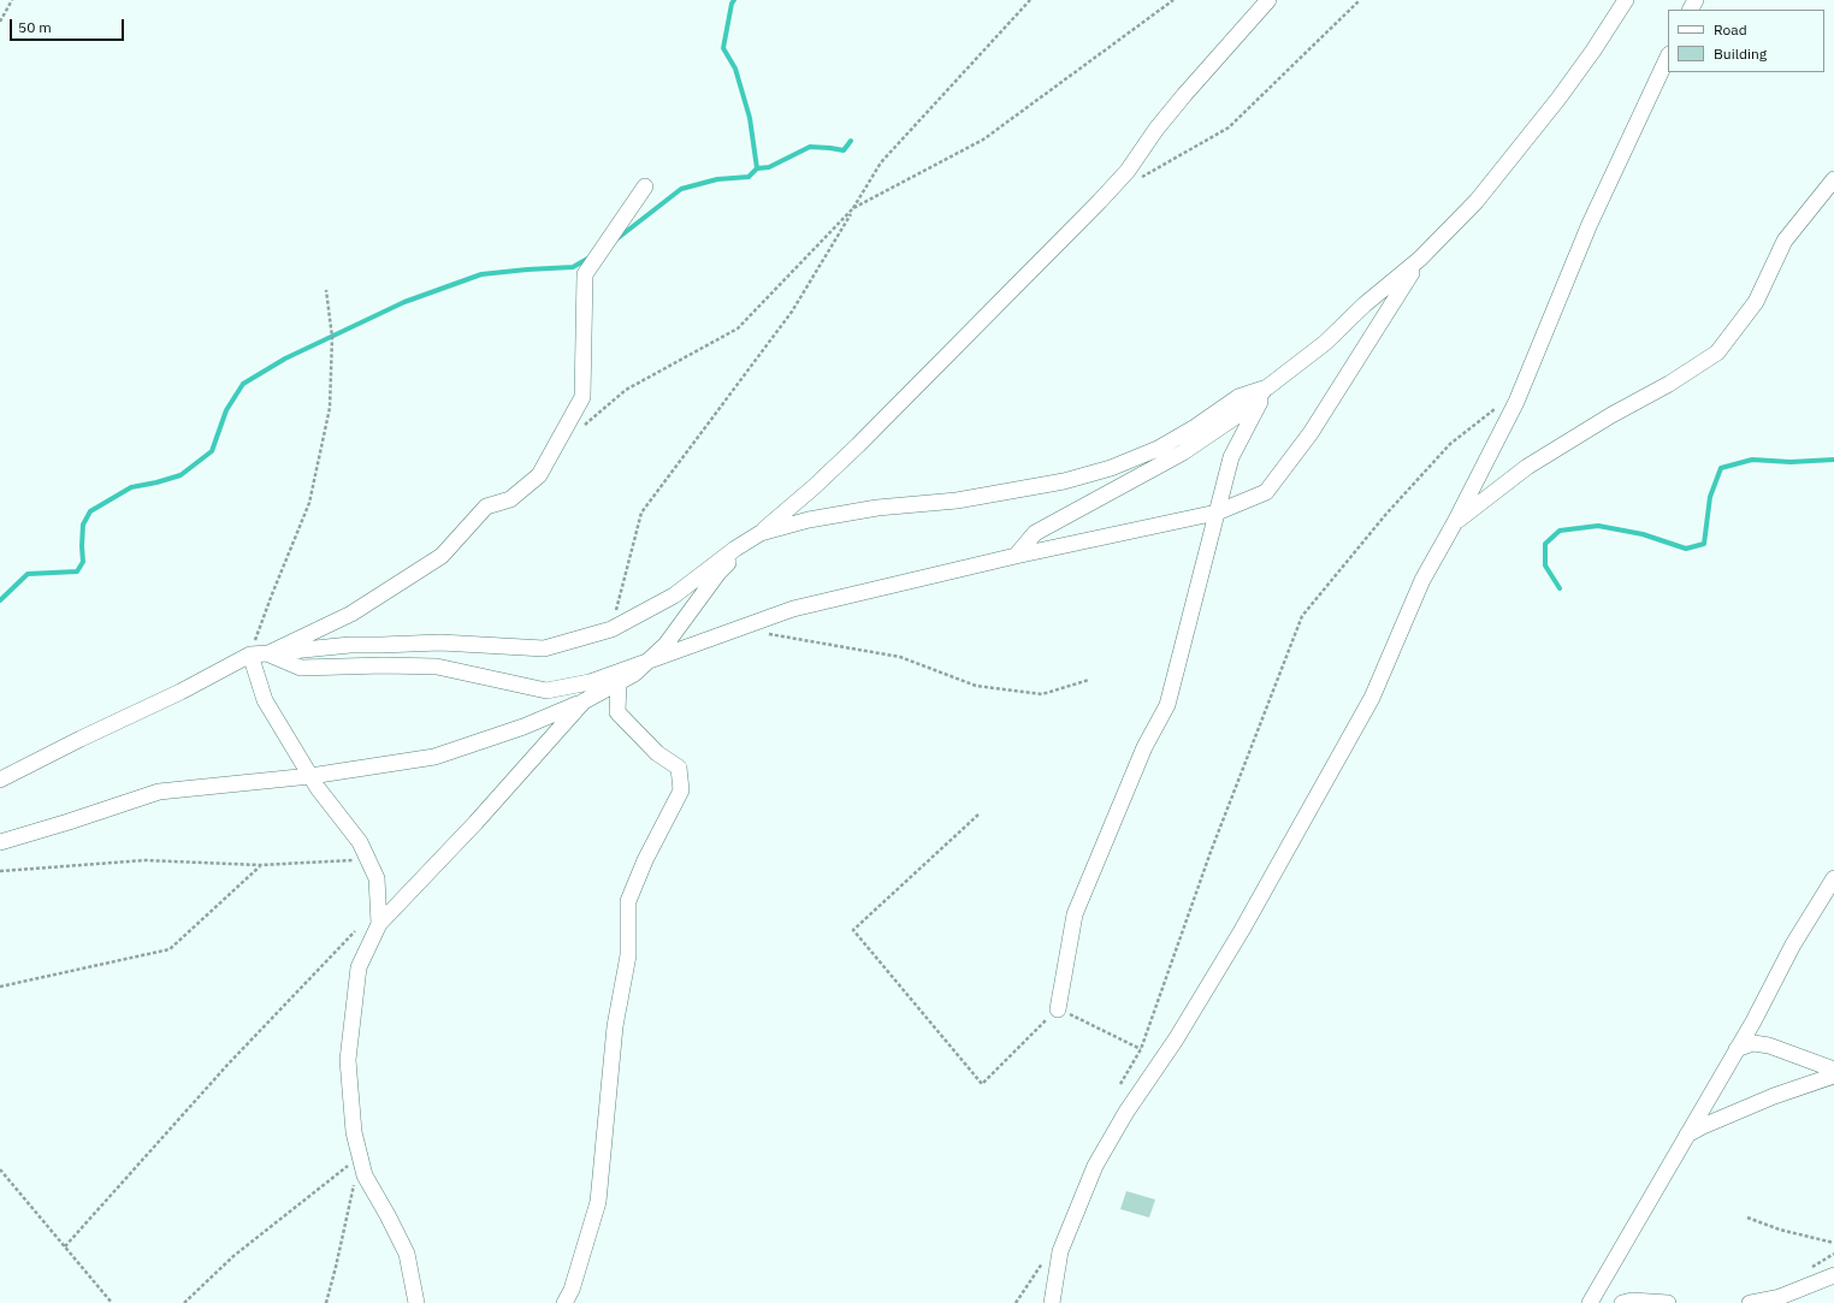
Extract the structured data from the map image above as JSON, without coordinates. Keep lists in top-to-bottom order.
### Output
{
  "legend": ["Road", "Building"],
  "scale_bar": "50 m"
}
